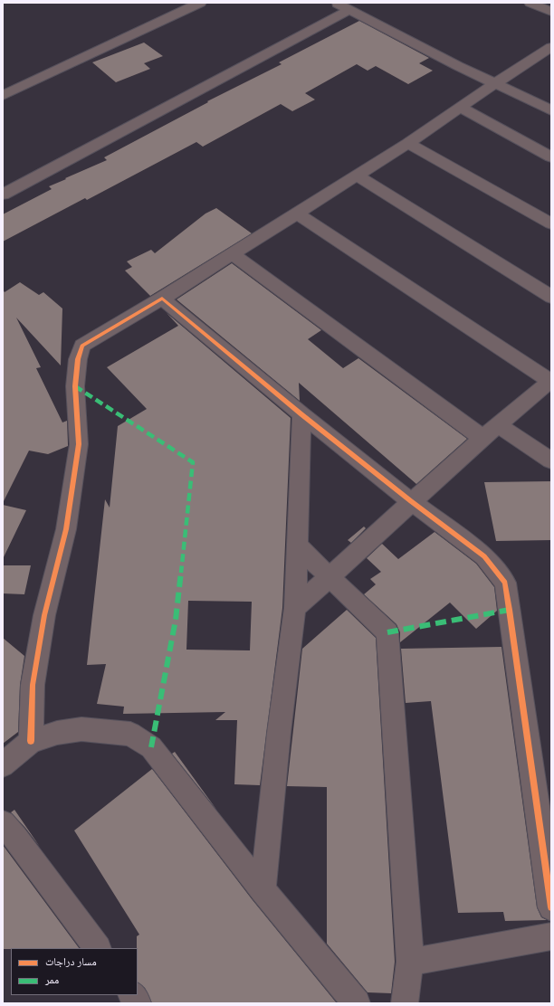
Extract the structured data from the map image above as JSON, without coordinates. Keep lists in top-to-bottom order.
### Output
{
  "legend": ["مسار دراجات", "ممر"]
}
